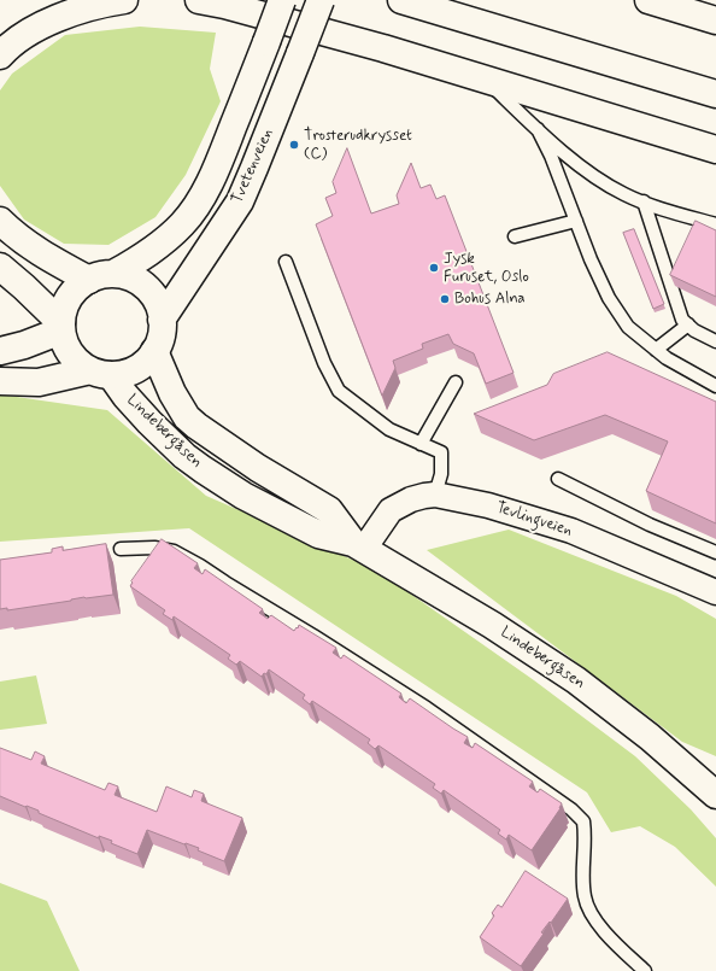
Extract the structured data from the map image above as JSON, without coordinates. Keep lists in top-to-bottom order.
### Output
{
  "streets": {
    "main road": ["Tvetenveien", "Lindebergåsen"],
    "street": ["Tevlingveien"]
  },
  "crossings": [
    ["Tvetenveien", "Lindebergåsen"],
    ["Lindebergåsen", "Tevlingveien"]
  ],
  "places": ["Trosterudkrysset (C)", "Jysk Furuset, Oslo", "Bohus Alna"]
}
